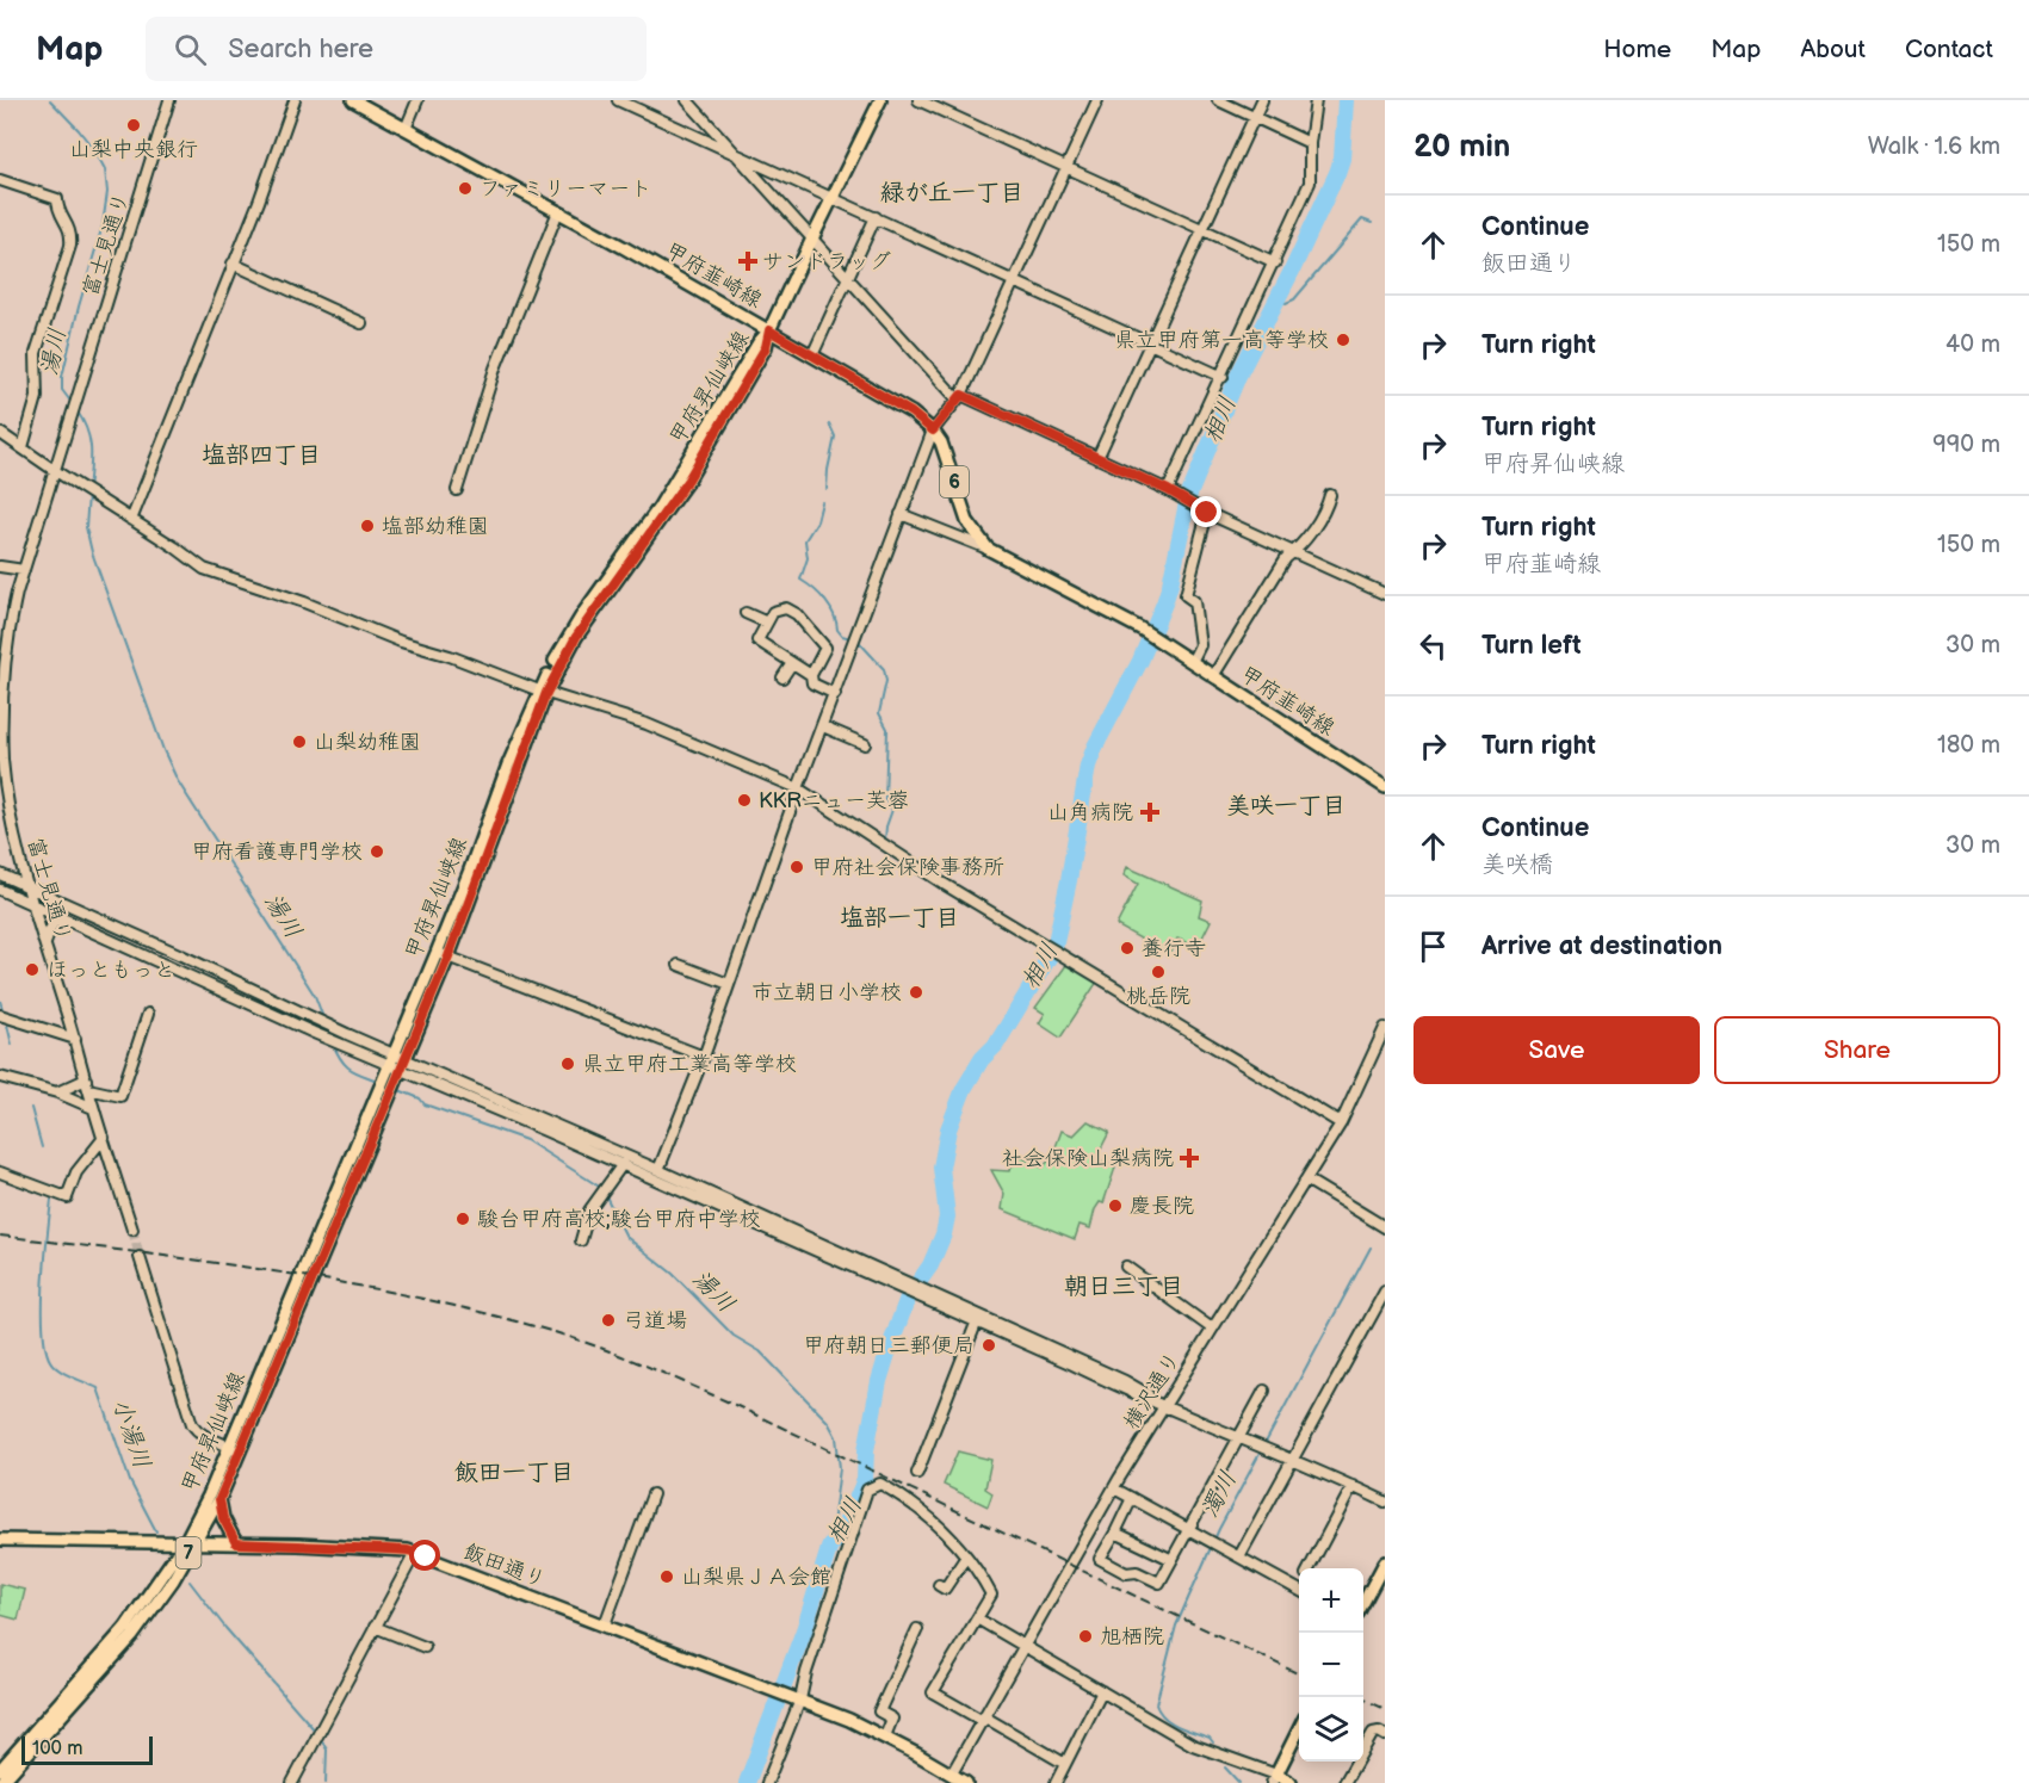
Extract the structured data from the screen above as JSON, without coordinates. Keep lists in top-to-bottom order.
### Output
{
  "streets": {
    "main road": [
      "甲府韮崎線",
      "甲府昇仙峡線",
      "6",
      "7",
      "飯田通り"
    ],
    "street": ["富士見通り", "横沢通り"]
  },
  "crossings": [
    ["甲府韮崎線", "甲府昇仙峡線"],
    ["甲府昇仙峡線", "飯田通り"]
  ],
  "districts": [
    "緑が丘一丁目",
    "塩部四丁目",
    "美咲一丁目",
    "塩部一丁目",
    "朝日三丁目",
    "飯田一丁目"
  ],
  "water": [
    "湯川",
    "相川",
    "小湯川",
    "濁川"
  ],
  "places": {
    "other": [
      "山梨中央銀行",
      "ファミリーマート",
      "県立甲府第一高等学校",
      "塩部幼稚園",
      "山梨幼稚園",
      "KKRニュー芙蓉",
      "甲府看護専門学校",
      "甲府社会保険事務所",
      "養行寺",
      "ほっともっと",
      "桃岳院",
      "市立朝日小学校",
      "県立甲府工業高等学校",
      "慶長院",
      "駿台甲府高校;駿台甲府中学校",
      "弓道場",
      "甲府朝日三郵便局",
      "山梨県ＪＡ会館",
      "旭栖院"
    ],
    "health": ["サンドラッグ", "山角病院", "社会保険山梨病院"]
  },
  "scale_bar": "100 m",
  "page": {
    "header": "Map",
    "search": "Search here",
    "nav": [
      "Home",
      "Map",
      "About",
      "Contact"
    ],
    "heading": ["20 min", "Walk · 1.6 km"],
    "list": [
      ["Continue", "飯田通り", "150 m"],
      ["Turn right", "40 m"],
      ["Turn right", "甲府昇仙峡線", "990 m"],
      ["Turn right", "甲府韮崎線", "150 m"],
      ["Turn left", "30 m"],
      ["Turn right", "180 m"],
      ["Continue", "美咲橋", "30 m"],
      "Arrive at destination"
    ],
    "buttons": ["Save", "Share"],
    "map_buttons": ["+", "−"],
    "scale": "100 m"
  }
}
